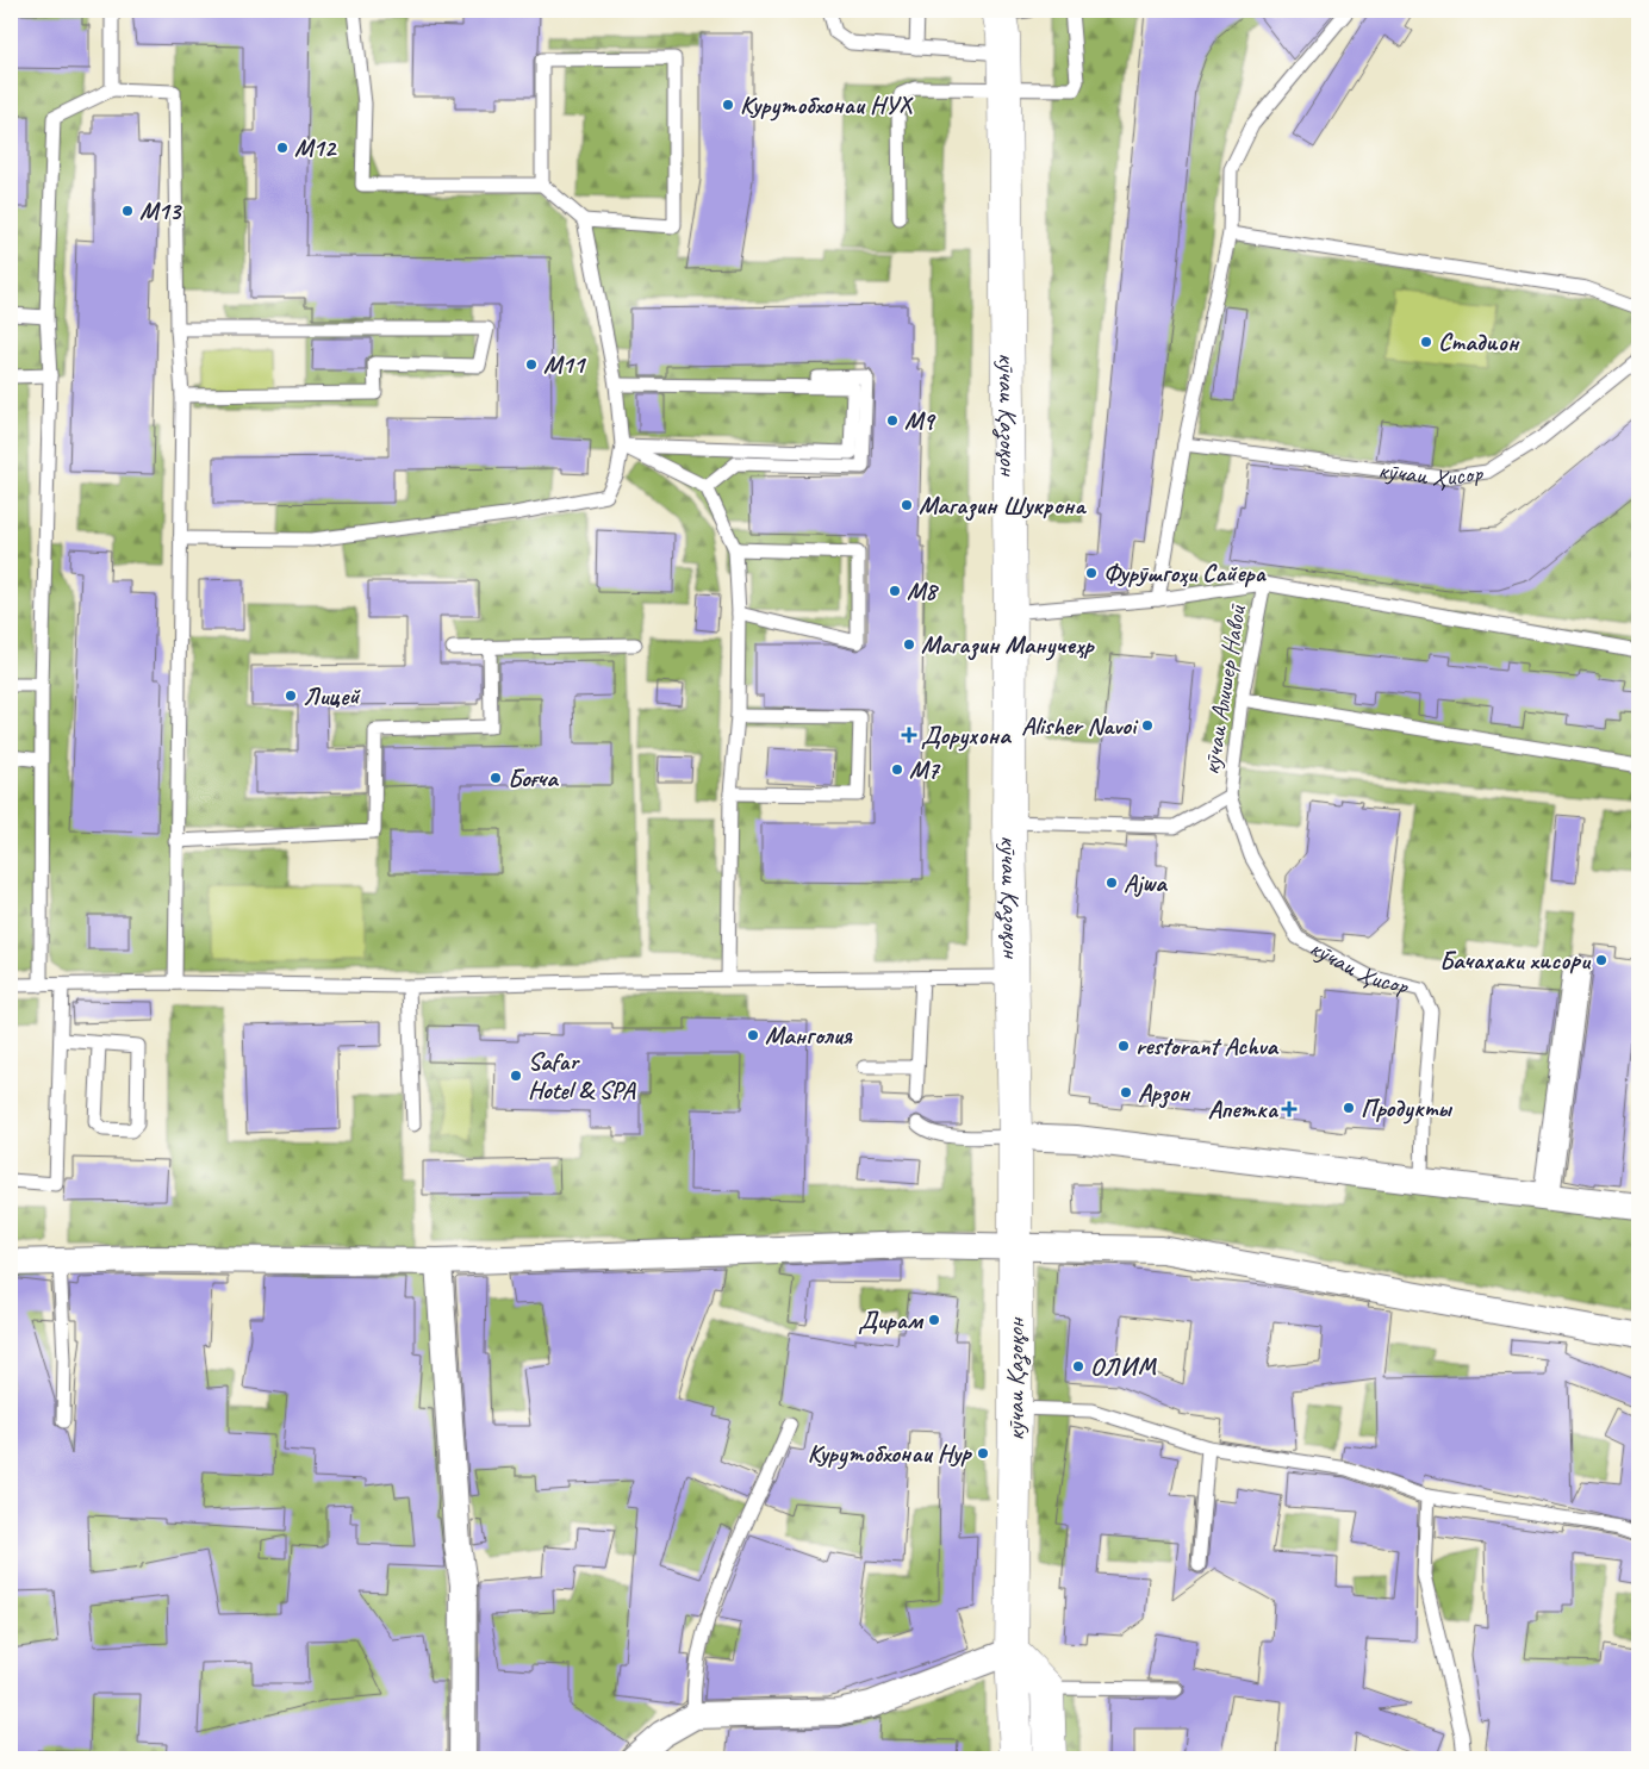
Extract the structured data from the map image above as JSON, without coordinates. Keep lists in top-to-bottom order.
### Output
{
  "streets": {
    "street": ["кӯчаи Қазоқон"],
    "lane": ["кӯчаи Ҳисор", "кӯчаи Алишер Навоӣ"]
  },
  "crossings": [
    ["кӯчаи Қазоқон", "кӯчаи Алишер Навоӣ"],
    ["кӯчаи Ҳисор", "кӯчаи Алишер Навоӣ"]
  ],
  "places": {
    "other": [
      "Курутобхонаи НУХ",
      "М12",
      "М13",
      "Стадион",
      "М11",
      "М9",
      "Магазин Шукрона",
      "Фурӯшгоҳи Сайера",
      "М8",
      "Магазин Манучеҳр",
      "Лицей",
      "Alisher Navoi",
      "М7",
      "Боғча",
      "Ajwa",
      "Бачахаки хисори",
      "Манголия",
      "restorant Achva",
      "Safar Hotel & SPA",
      "Арзон",
      "Продукты",
      "Дирам",
      "ОЛИМ",
      "Курутобхонаи Нур"
    ],
    "health": ["Дорухона", "Апетка"]
  }
}
